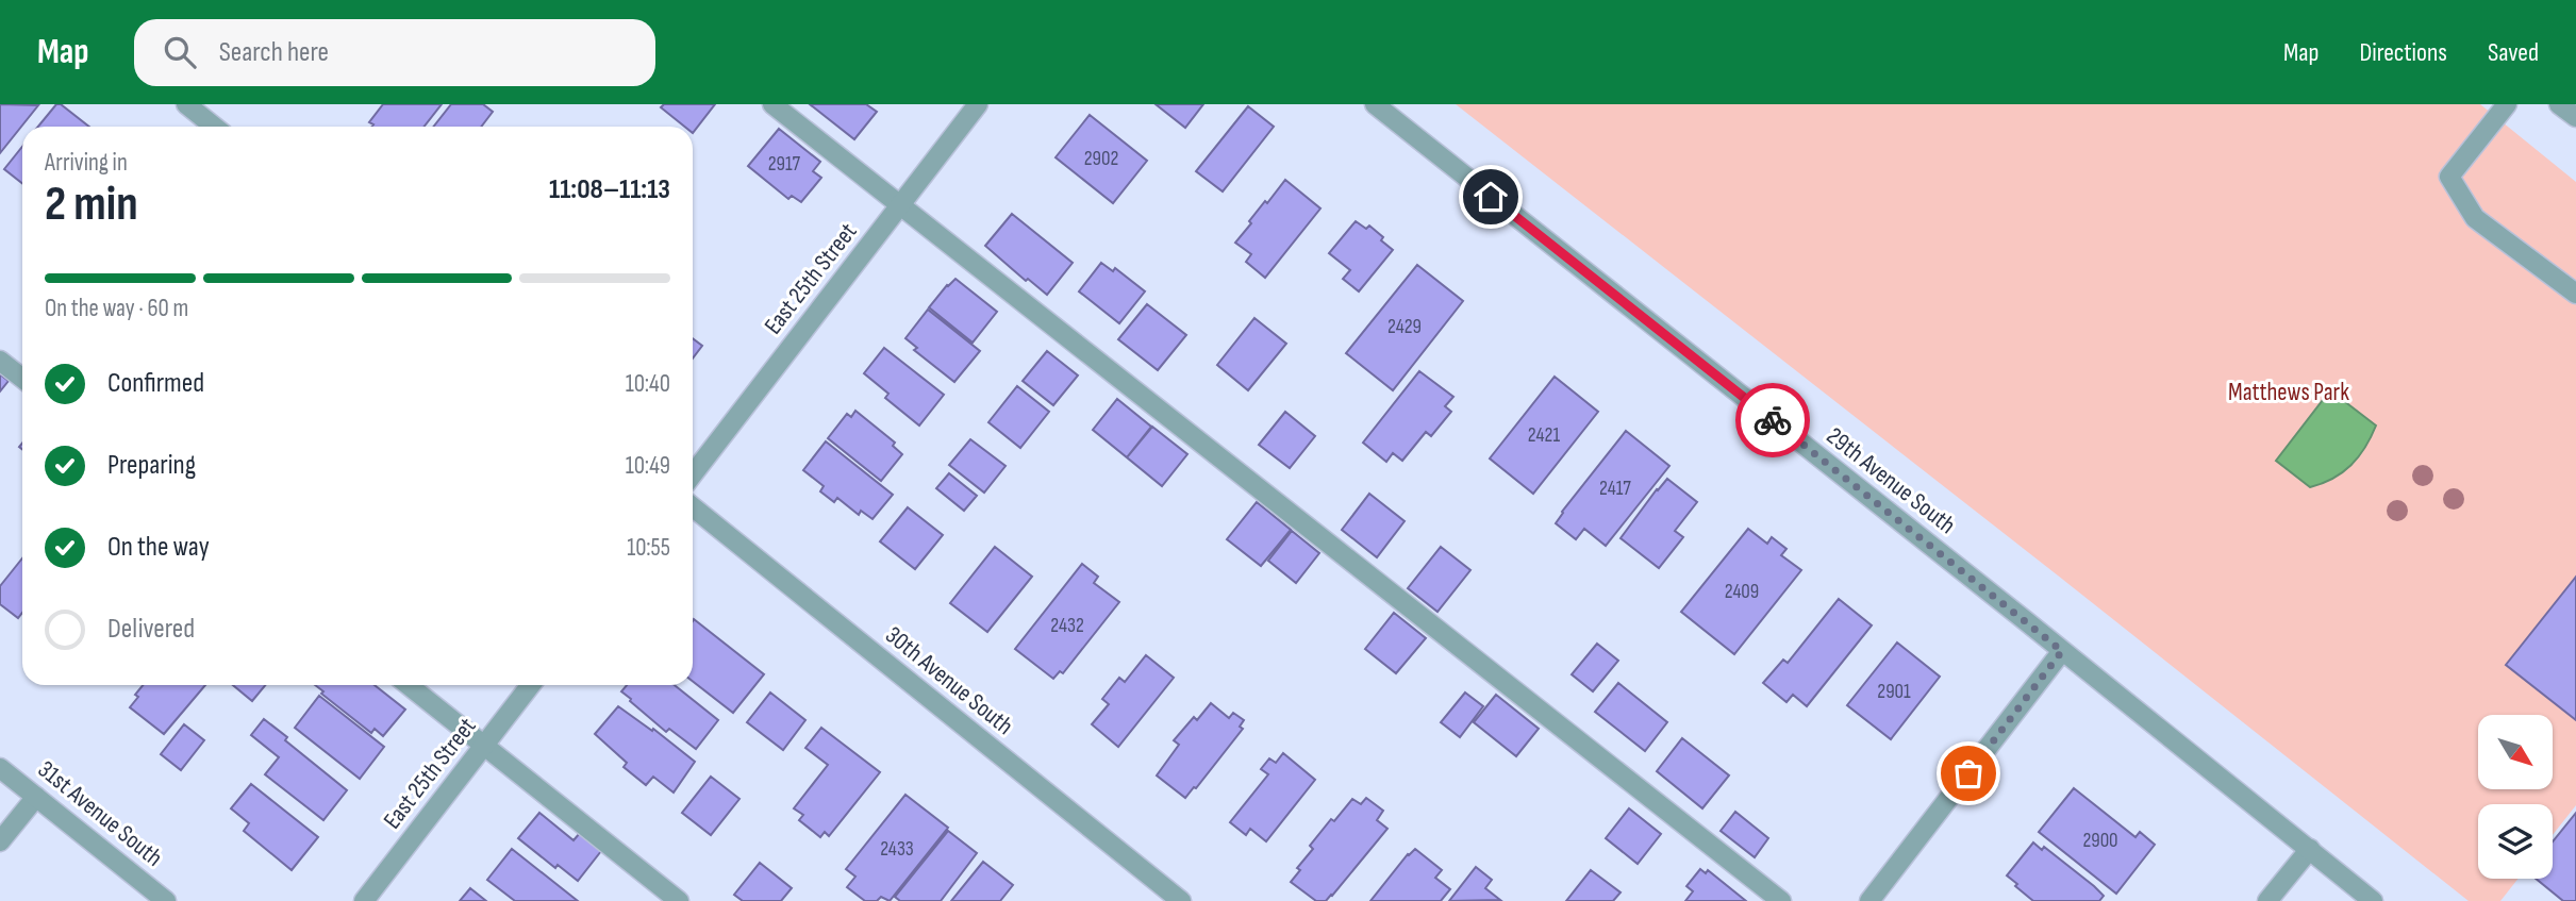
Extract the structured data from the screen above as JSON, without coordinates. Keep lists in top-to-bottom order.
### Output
{
  "streets": {
    "street": [
      "East 25th Street",
      "29th Avenue South",
      "30th Avenue South",
      "31st Avenue South"
    ]
  },
  "parks": ["Matthews Park"],
  "house_numbers": [
    "2902",
    "2917",
    "2429",
    "2421",
    "2417",
    "2409",
    "2432",
    "2901",
    "2900",
    "2433"
  ],
  "north": "bottom right",
  "page": {
    "header": "Map",
    "search": "Search here",
    "nav": ["Map", "Directions", "Saved"],
    "heading": ["2 min", "Arriving in", "11:08–11:13"],
    "bar": "On the way · 60 m",
    "list": [
      ["Confirmed", "10:40"],
      ["Preparing", "10:49"],
      ["On the way", "10:55"],
      "Delivered"
    ]
  }
}
